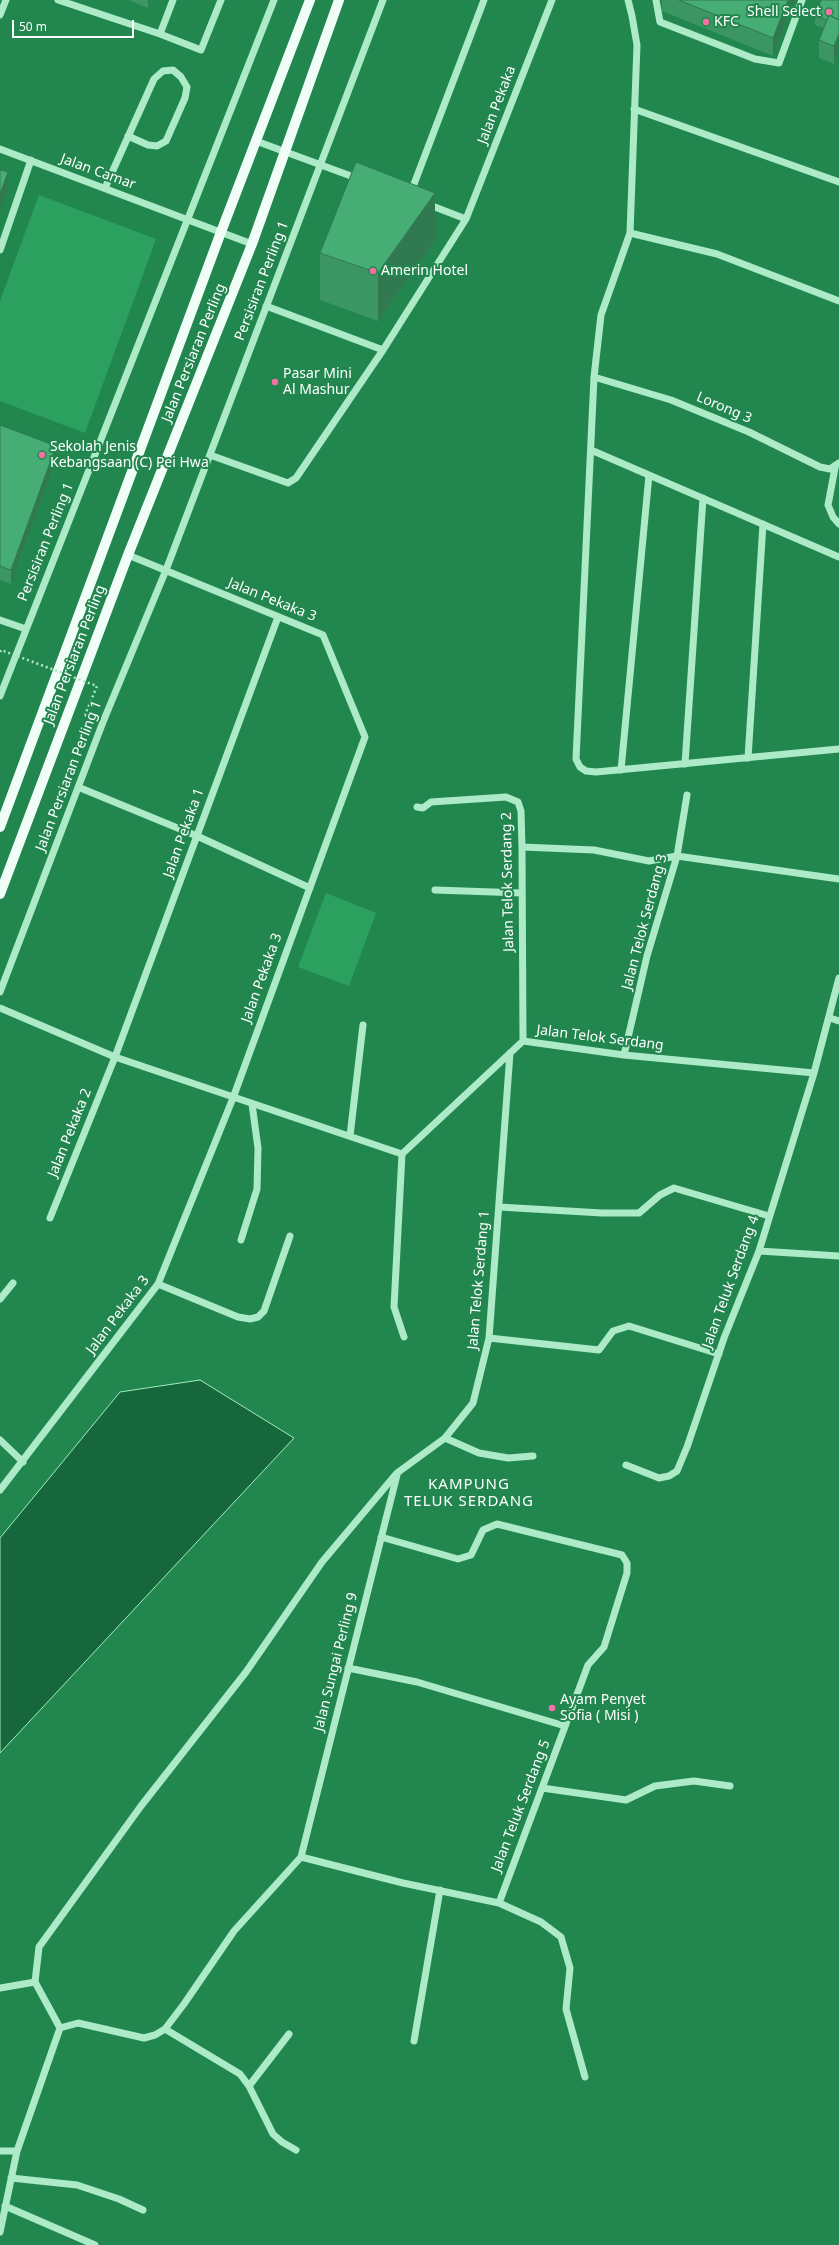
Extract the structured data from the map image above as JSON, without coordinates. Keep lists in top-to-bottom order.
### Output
{
  "streets": {
    "main road": ["Jalan Persiaran Perling"],
    "street": [
      "Jalan Pekaka",
      "Jalan Camar",
      "Persisiran Perling 1",
      "Lorong 3",
      "Jalan Pekaka 3",
      "Jalan Persiaran Perling 1",
      "Jalan Pekaka 1",
      "Jalan Telok Serdang 2",
      "Jalan Telok Serdang 3",
      "Jalan Telok Serdang",
      "Jalan Pekaka 2",
      "Jalan Telok Serdang 1",
      "Jalan Teluk Serdang 4",
      "Jalan Sungai Perling 9",
      "Jalan Teluk Serdang 5"
    ]
  },
  "crossings": [
    ["Jalan Pekaka", "Persisiran Perling 1"],
    ["Jalan Camar", "Persisiran Perling 1"],
    ["Jalan Camar", "Jalan Persiaran Perling"],
    ["Persisiran Perling 1", "Jalan Pekaka 3"],
    ["Persisiran Perling 1", "Jalan Persiaran Perling 1"],
    ["Jalan Persiaran Perling", "Jalan Pekaka 3"],
    ["Jalan Pekaka 3", "Jalan Persiaran Perling 1"],
    ["Jalan Pekaka 3", "Jalan Pekaka 1"],
    ["Jalan Pekaka 1", "Jalan Pekaka 2"],
    ["Jalan Telok Serdang 2", "Jalan Telok Serdang"],
    ["Jalan Telok Serdang 3", "Jalan Telok Serdang"],
    ["Jalan Telok Serdang", "Jalan Telok Serdang 1"],
    ["Jalan Telok Serdang", "Jalan Teluk Serdang 4"],
    ["Jalan Telok Serdang 1", "Jalan Sungai Perling 9"],
    ["Jalan Sungai Perling 9", "Jalan Teluk Serdang 5"]
  ],
  "districts": ["KAMPUNG TELUK SERDANG"],
  "places": [
    "Shell Select",
    "KFC",
    "Amerin Hotel",
    "Pasar Mini Al Mashur",
    "Sekolah Jenis Kebangsaan (C) Pei Hwa",
    "Ayam Penyet Sofia ( Misi )"
  ],
  "scale_bar": "50 m"
}
